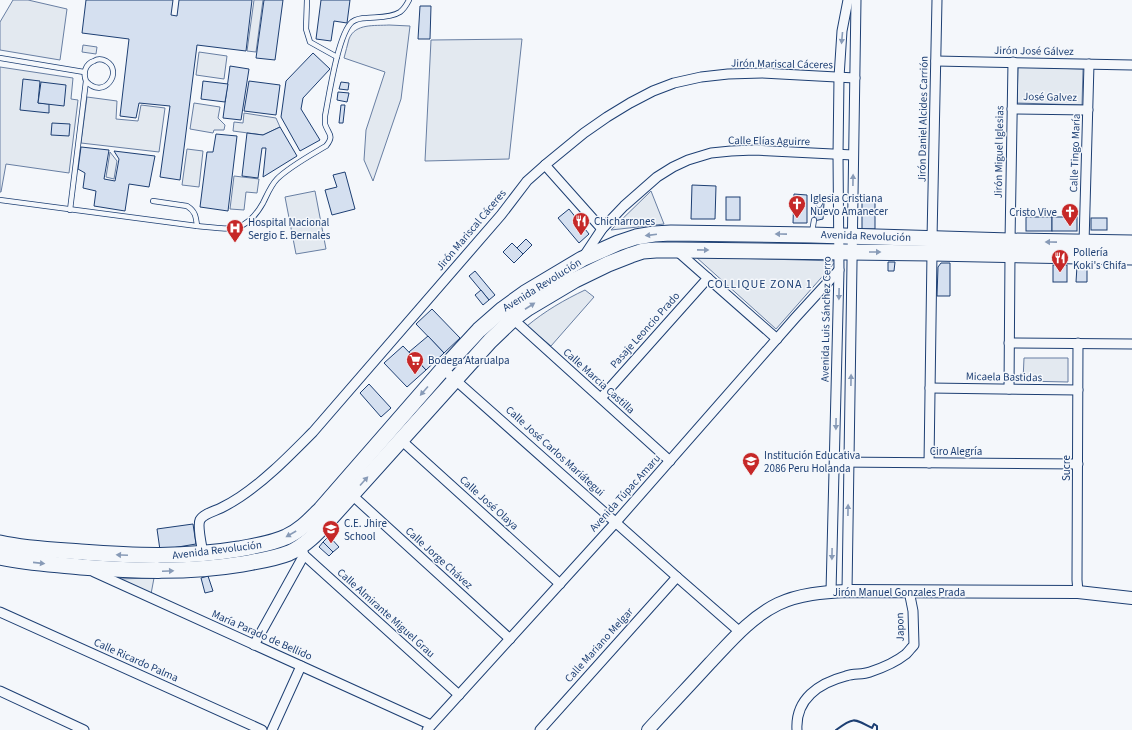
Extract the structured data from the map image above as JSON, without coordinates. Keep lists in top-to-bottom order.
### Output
{
  "streets": {
    "main road": ["Avenida Revolución"],
    "street": [
      "Jirón José Gálvez",
      "Jirón Mariscal Cáceres",
      "José Galvez",
      "Jirón Daniel Alcides Carrión",
      "Calle Elías Aguirre",
      "Jirón Miguel Iglesias",
      "Calle Tingo María",
      "Avenida Luis Sánchez Cerro",
      "Pasaje Leoncio Prado",
      "Micaela Bastidas",
      "Calle Marcia Castilla",
      "Calle José Carlos Mariátegui",
      "Ciro Alegría",
      "Sucre",
      "Avenida Túpac Amaru",
      "Calle José Olaya",
      "Calle Jorge Chávez",
      "Jirón Manuel Gonzales Prada",
      "Calle Almirante Miguel Grau",
      "Japon",
      "María Parado de Bellido",
      "Calle Mariano Melgar",
      "Calle Ricardo Palma"
    ]
  },
  "crossings": [
    ["Jirón José Gálvez", "Jirón Daniel Alcides Carrión"],
    ["Jirón José Gálvez", "Jirón Miguel Iglesias"],
    ["Jirón José Gálvez", "Calle Tingo María"],
    ["Jirón Mariscal Cáceres", "Avenida Revolución"],
    ["Jirón Mariscal Cáceres", "Avenida Luis Sánchez Cerro"],
    ["José Galvez", "Jirón Miguel Iglesias"],
    ["José Galvez", "Calle Tingo María"],
    ["Jirón Daniel Alcides Carrión", "Avenida Revolución"],
    ["Jirón Daniel Alcides Carrión", "Micaela Bastidas"],
    ["Jirón Daniel Alcides Carrión", "Ciro Alegría"],
    ["Calle Elías Aguirre", "Avenida Revolución"],
    ["Calle Elías Aguirre", "Avenida Luis Sánchez Cerro"],
    ["Jirón Miguel Iglesias", "Avenida Revolución"],
    ["Jirón Miguel Iglesias", "Micaela Bastidas"],
    ["Calle Tingo María", "Avenida Revolución"],
    ["Avenida Revolución", "Avenida Luis Sánchez Cerro"],
    ["Avenida Revolución", "Calle Marcia Castilla"],
    ["Avenida Revolución", "Calle José Carlos Mariátegui"],
    ["Avenida Revolución", "Calle José Olaya"],
    ["Avenida Revolución", "Calle Jorge Chávez"],
    ["Avenida Revolución", "Calle Almirante Miguel Grau"],
    ["Avenida Revolución", "María Parado de Bellido"],
    ["Avenida Luis Sánchez Cerro", "Ciro Alegría"],
    ["Avenida Luis Sánchez Cerro", "Avenida Túpac Amaru"],
    ["Avenida Luis Sánchez Cerro", "Jirón Manuel Gonzales Prada"],
    ["Pasaje Leoncio Prado", "Calle Marcia Castilla"],
    ["Micaela Bastidas", "Sucre"],
    ["Calle Marcia Castilla", "Avenida Túpac Amaru"],
    ["Calle José Carlos Mariátegui", "Avenida Túpac Amaru"],
    ["Calle José Carlos Mariátegui", "Jirón Manuel Gonzales Prada"],
    ["Calle José Carlos Mariátegui", "Calle Mariano Melgar"],
    ["Ciro Alegría", "Sucre"],
    ["Sucre", "Jirón Manuel Gonzales Prada"],
    ["Avenida Túpac Amaru", "Calle José Olaya"],
    ["Avenida Túpac Amaru", "Calle Jorge Chávez"],
    ["Avenida Túpac Amaru", "Calle Almirante Miguel Grau"],
    ["Avenida Túpac Amaru", "María Parado de Bellido"],
    ["Jirón Manuel Gonzales Prada", "Japon"]
  ],
  "districts": ["COLLIQUE ZONA 1"],
  "places": {
    "church": ["Iglesia Cristiana Nuevo Amanecer", "Cristo Vive"],
    "restaurant": ["Chicharrones", "Pollería Koki's Chifa"],
    "hospital": ["Hospital Nacional Sergio E. Bernales"],
    "supermarket": ["Bodega Atarualpa"],
    "school or university": ["Institución Educativa 2086 Peru Holanda", "C.E. Jhire School"]
  }
}
